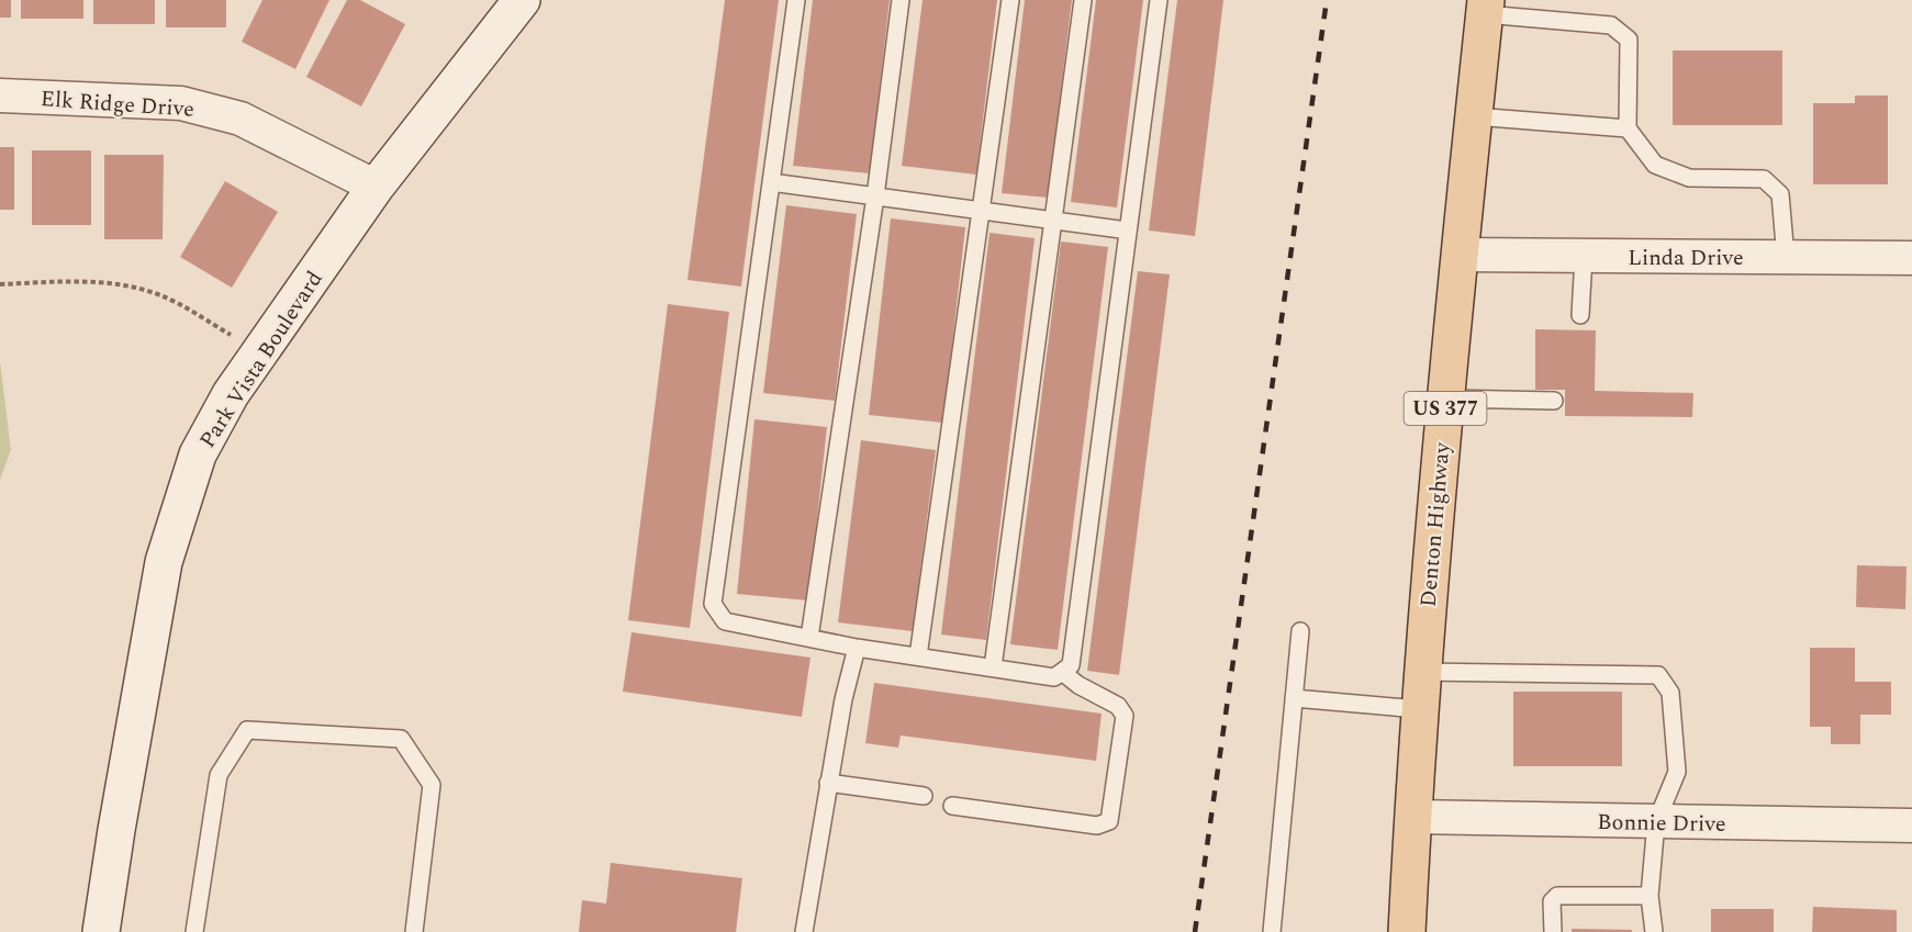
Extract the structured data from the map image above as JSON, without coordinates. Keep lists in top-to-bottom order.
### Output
{
  "streets": {
    "main road": ["US 377", "Denton Highway"],
    "street": [
      "Elk Ridge Drive",
      "Linda Drive",
      "Park Vista Boulevard",
      "Bonnie Drive"
    ]
  },
  "crossings": [
    ["Elk Ridge Drive", "Park Vista Boulevard"],
    ["Linda Drive", "Denton Highway"],
    ["Denton Highway", "Bonnie Drive"]
  ]
}
